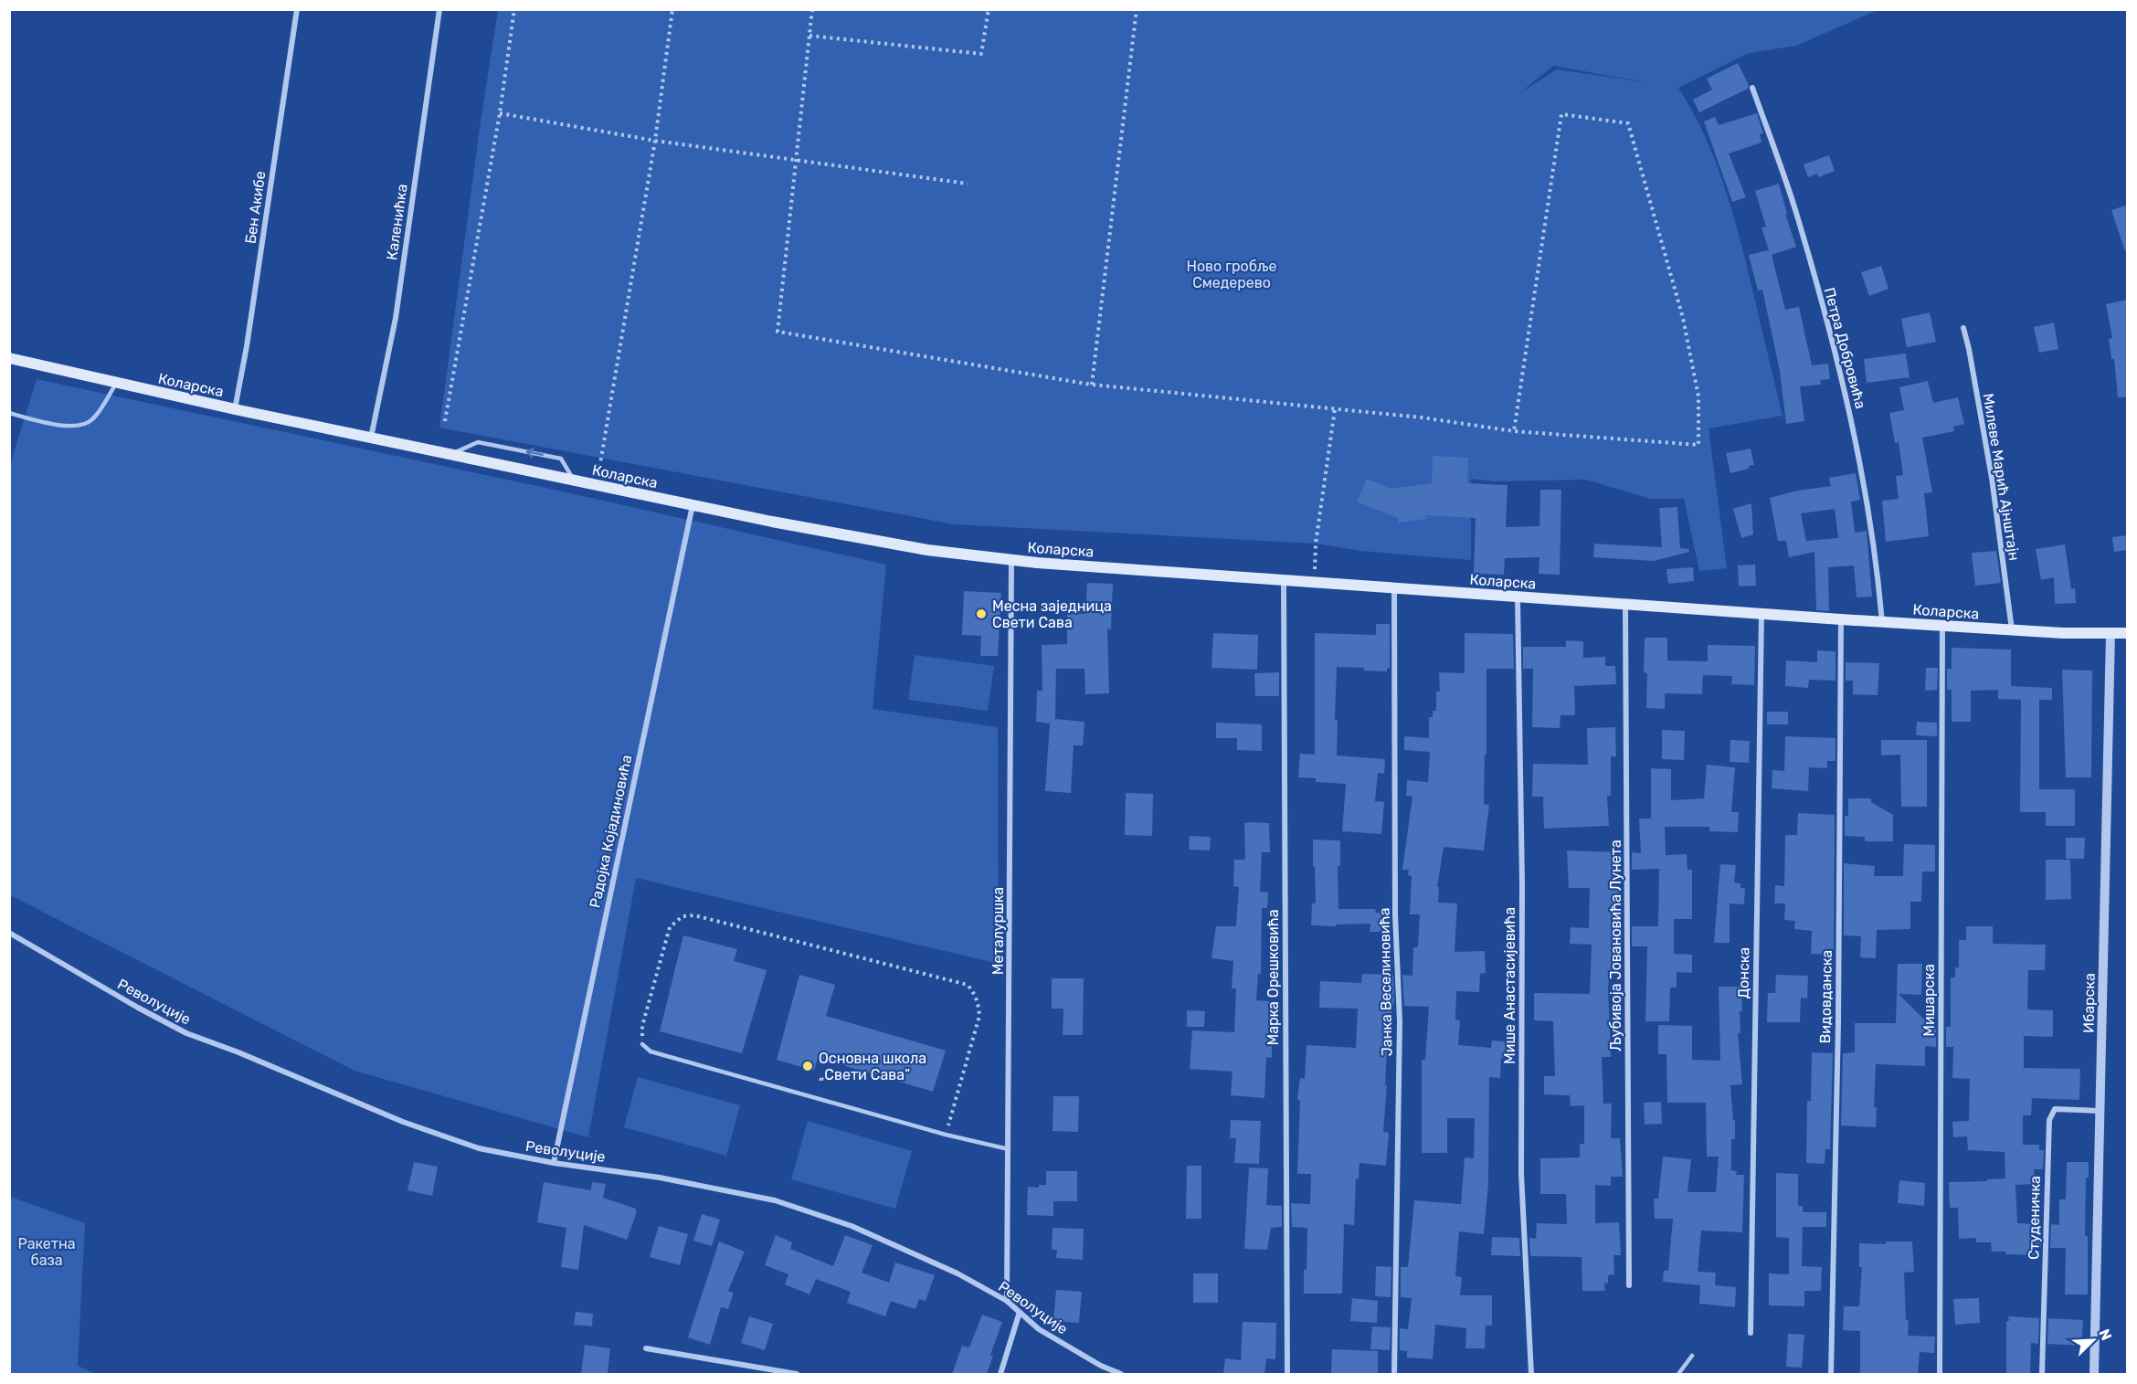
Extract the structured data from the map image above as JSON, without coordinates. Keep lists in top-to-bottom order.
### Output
{
  "streets": {
    "main road": ["Коларска"],
    "street": [
      "Бен Акибе",
      "Каленићка",
      "Петра Добровића",
      "Милеве Марић Ајнштајн",
      "Радојка Којадиновића",
      "Металуршка",
      "Љубивоја Јовановића Лунета",
      "Донска",
      "Марка Орешковића",
      "Јанка Веселиновића",
      "Мише Анастасијевића",
      "Видовданска",
      "Мишарска",
      "Револуције",
      "Ибарска",
      "Студеничка"
    ]
  },
  "crossings": [
    ["Бен Акибе", "Коларска"],
    ["Каленићка", "Коларска"],
    ["Петра Добровића", "Коларска"],
    ["Коларска", "Милеве Марић Ајнштајн"],
    ["Коларска", "Радојка Којадиновића"],
    ["Коларска", "Металуршка"],
    ["Коларска", "Љубивоја Јовановића Лунета"],
    ["Коларска", "Донска"],
    ["Коларска", "Марка Орешковића"],
    ["Коларска", "Јанка Веселиновића"],
    ["Коларска", "Мише Анастасијевића"],
    ["Коларска", "Видовданска"],
    ["Коларска", "Мишарска"],
    ["Коларска", "Ибарска"],
    ["Радојка Којадиновића", "Револуције"],
    ["Металуршка", "Револуције"],
    ["Ибарска", "Студеничка"]
  ],
  "parks": ["Ново гробље Смедерево", "Ракетна база"],
  "places": ["Месна заједница Свети Сава", "Основна школа „Свети Сава”"],
  "north": "top right"
}
